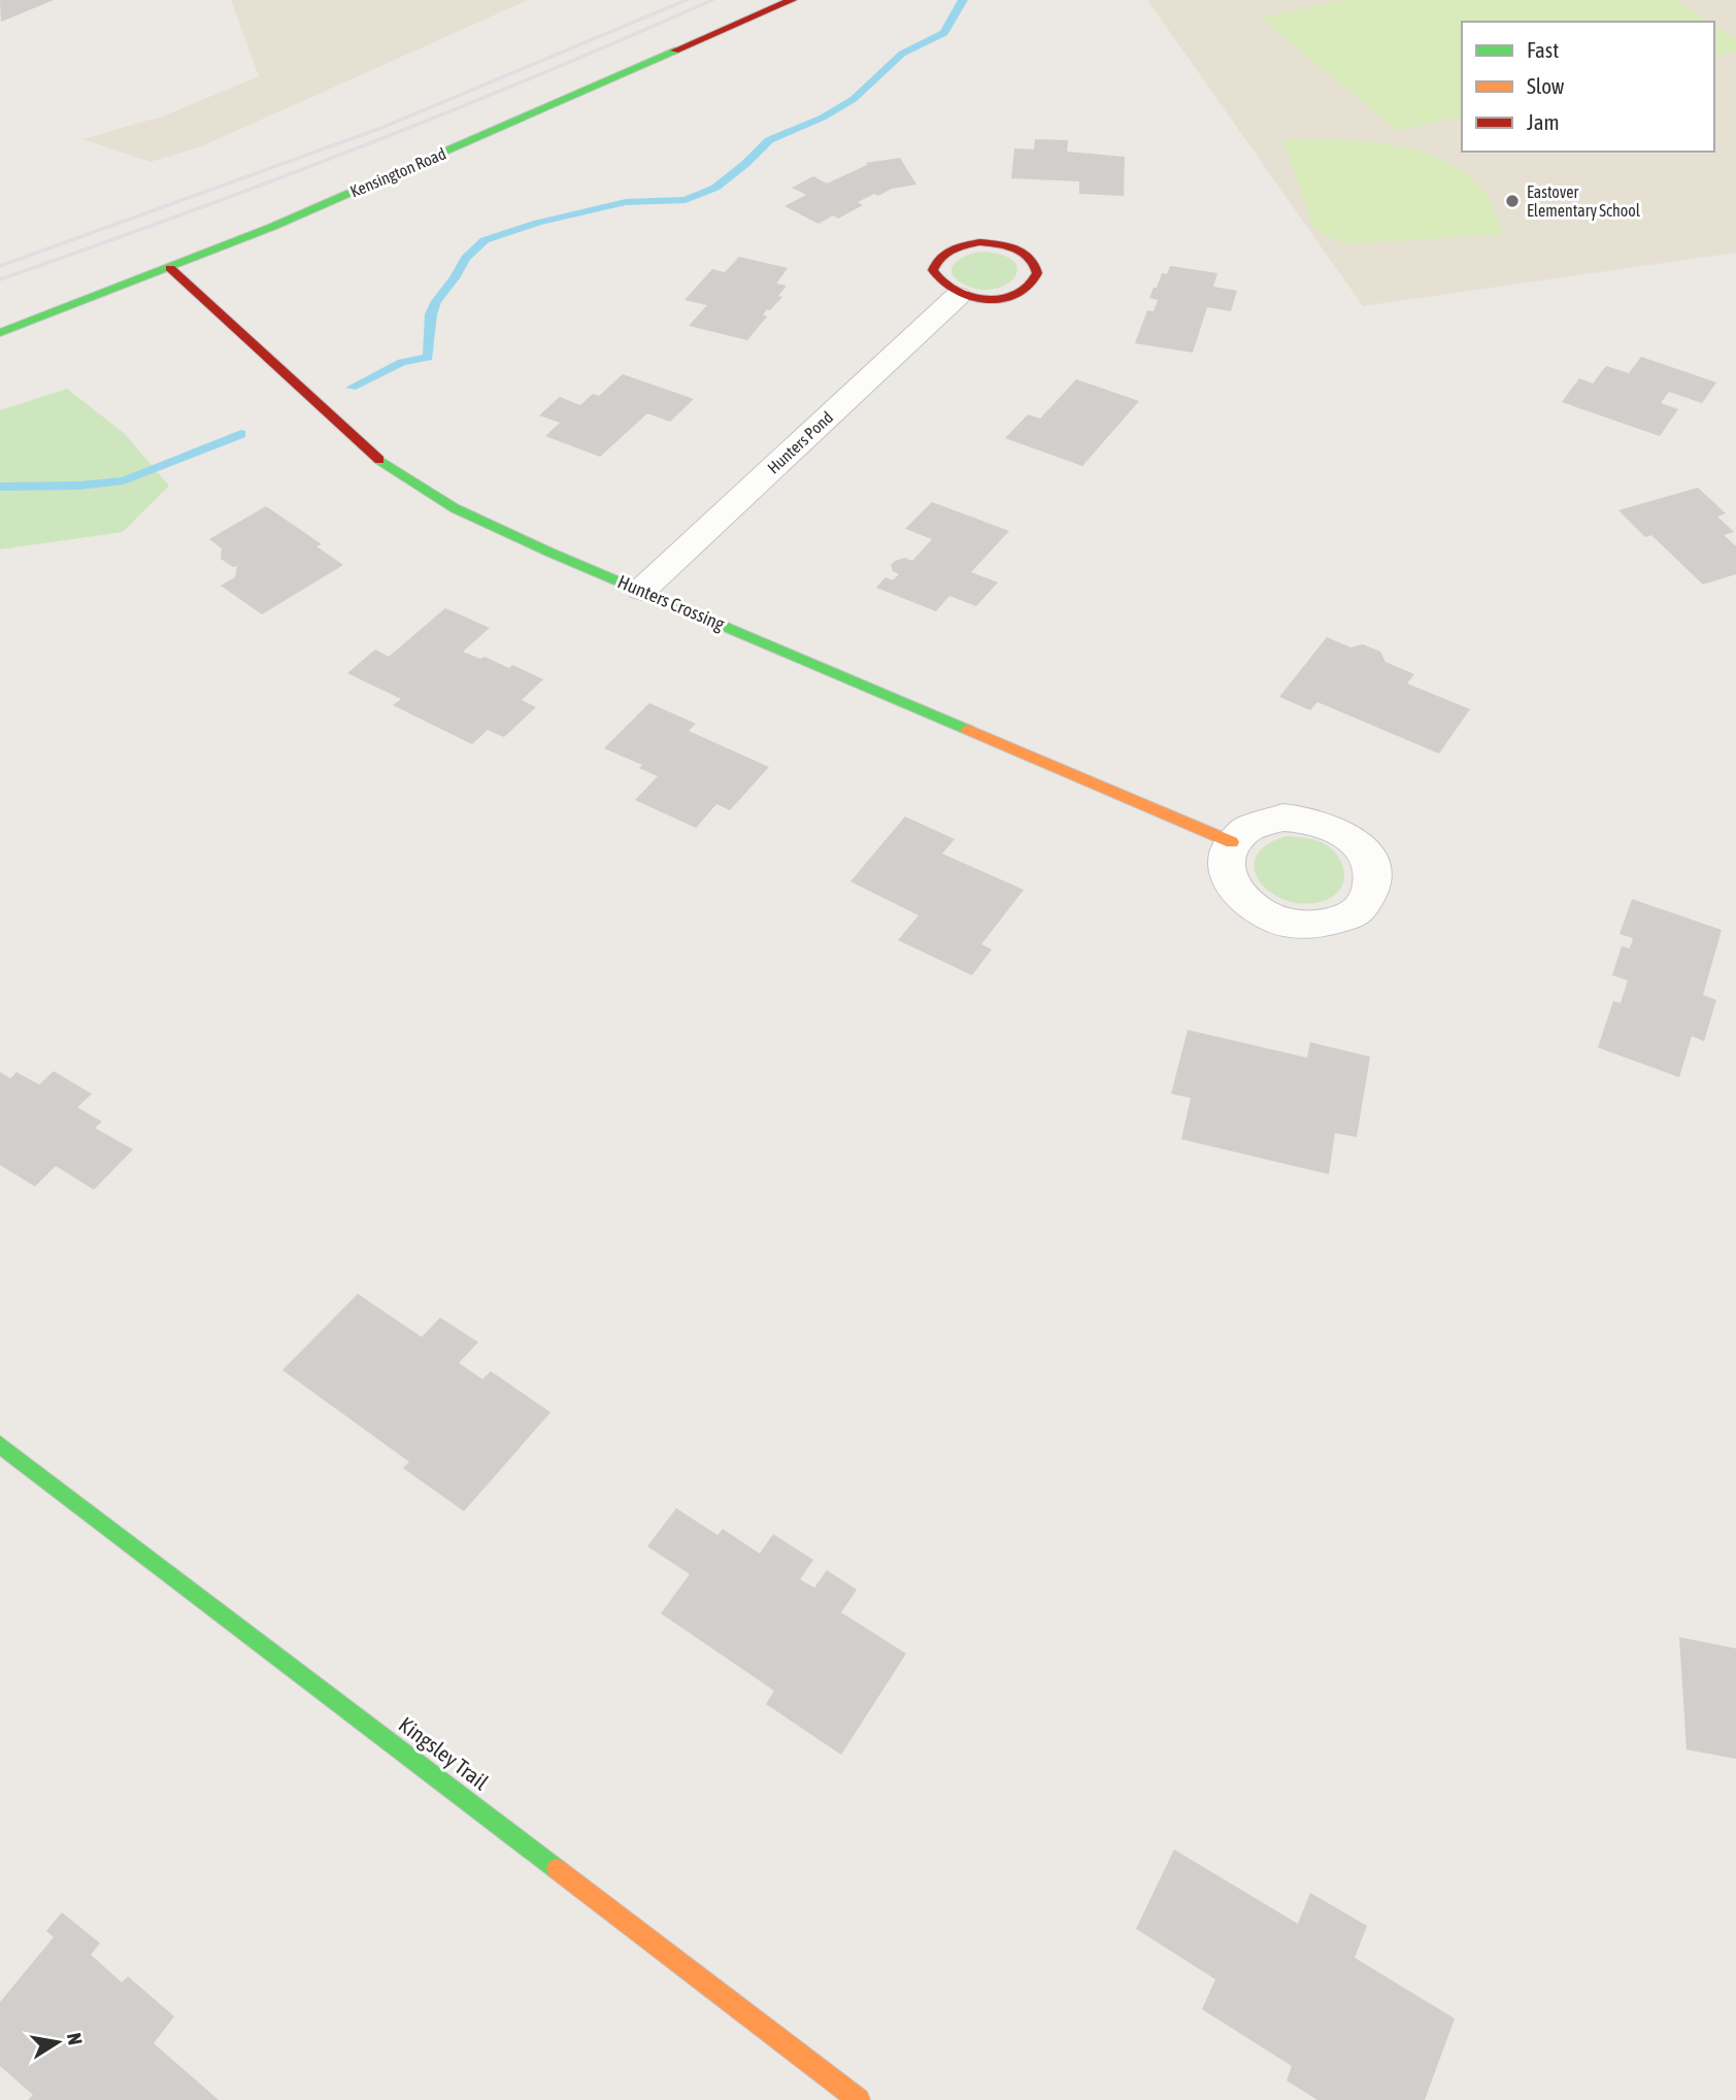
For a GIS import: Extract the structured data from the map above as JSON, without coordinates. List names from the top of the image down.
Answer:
{
  "streets": {
    "street": [
      "Kensington Road",
      "Hunters Pond",
      "Hunters Crossing",
      "Kingsley Trail"
    ]
  },
  "crossings": [
    ["Kensington Road", "Hunters Crossing"],
    ["Hunters Pond", "Hunters Crossing"]
  ],
  "places": ["Eastover Elementary School"],
  "legend": ["Fast", "Slow", "Jam"],
  "north": "right"
}
